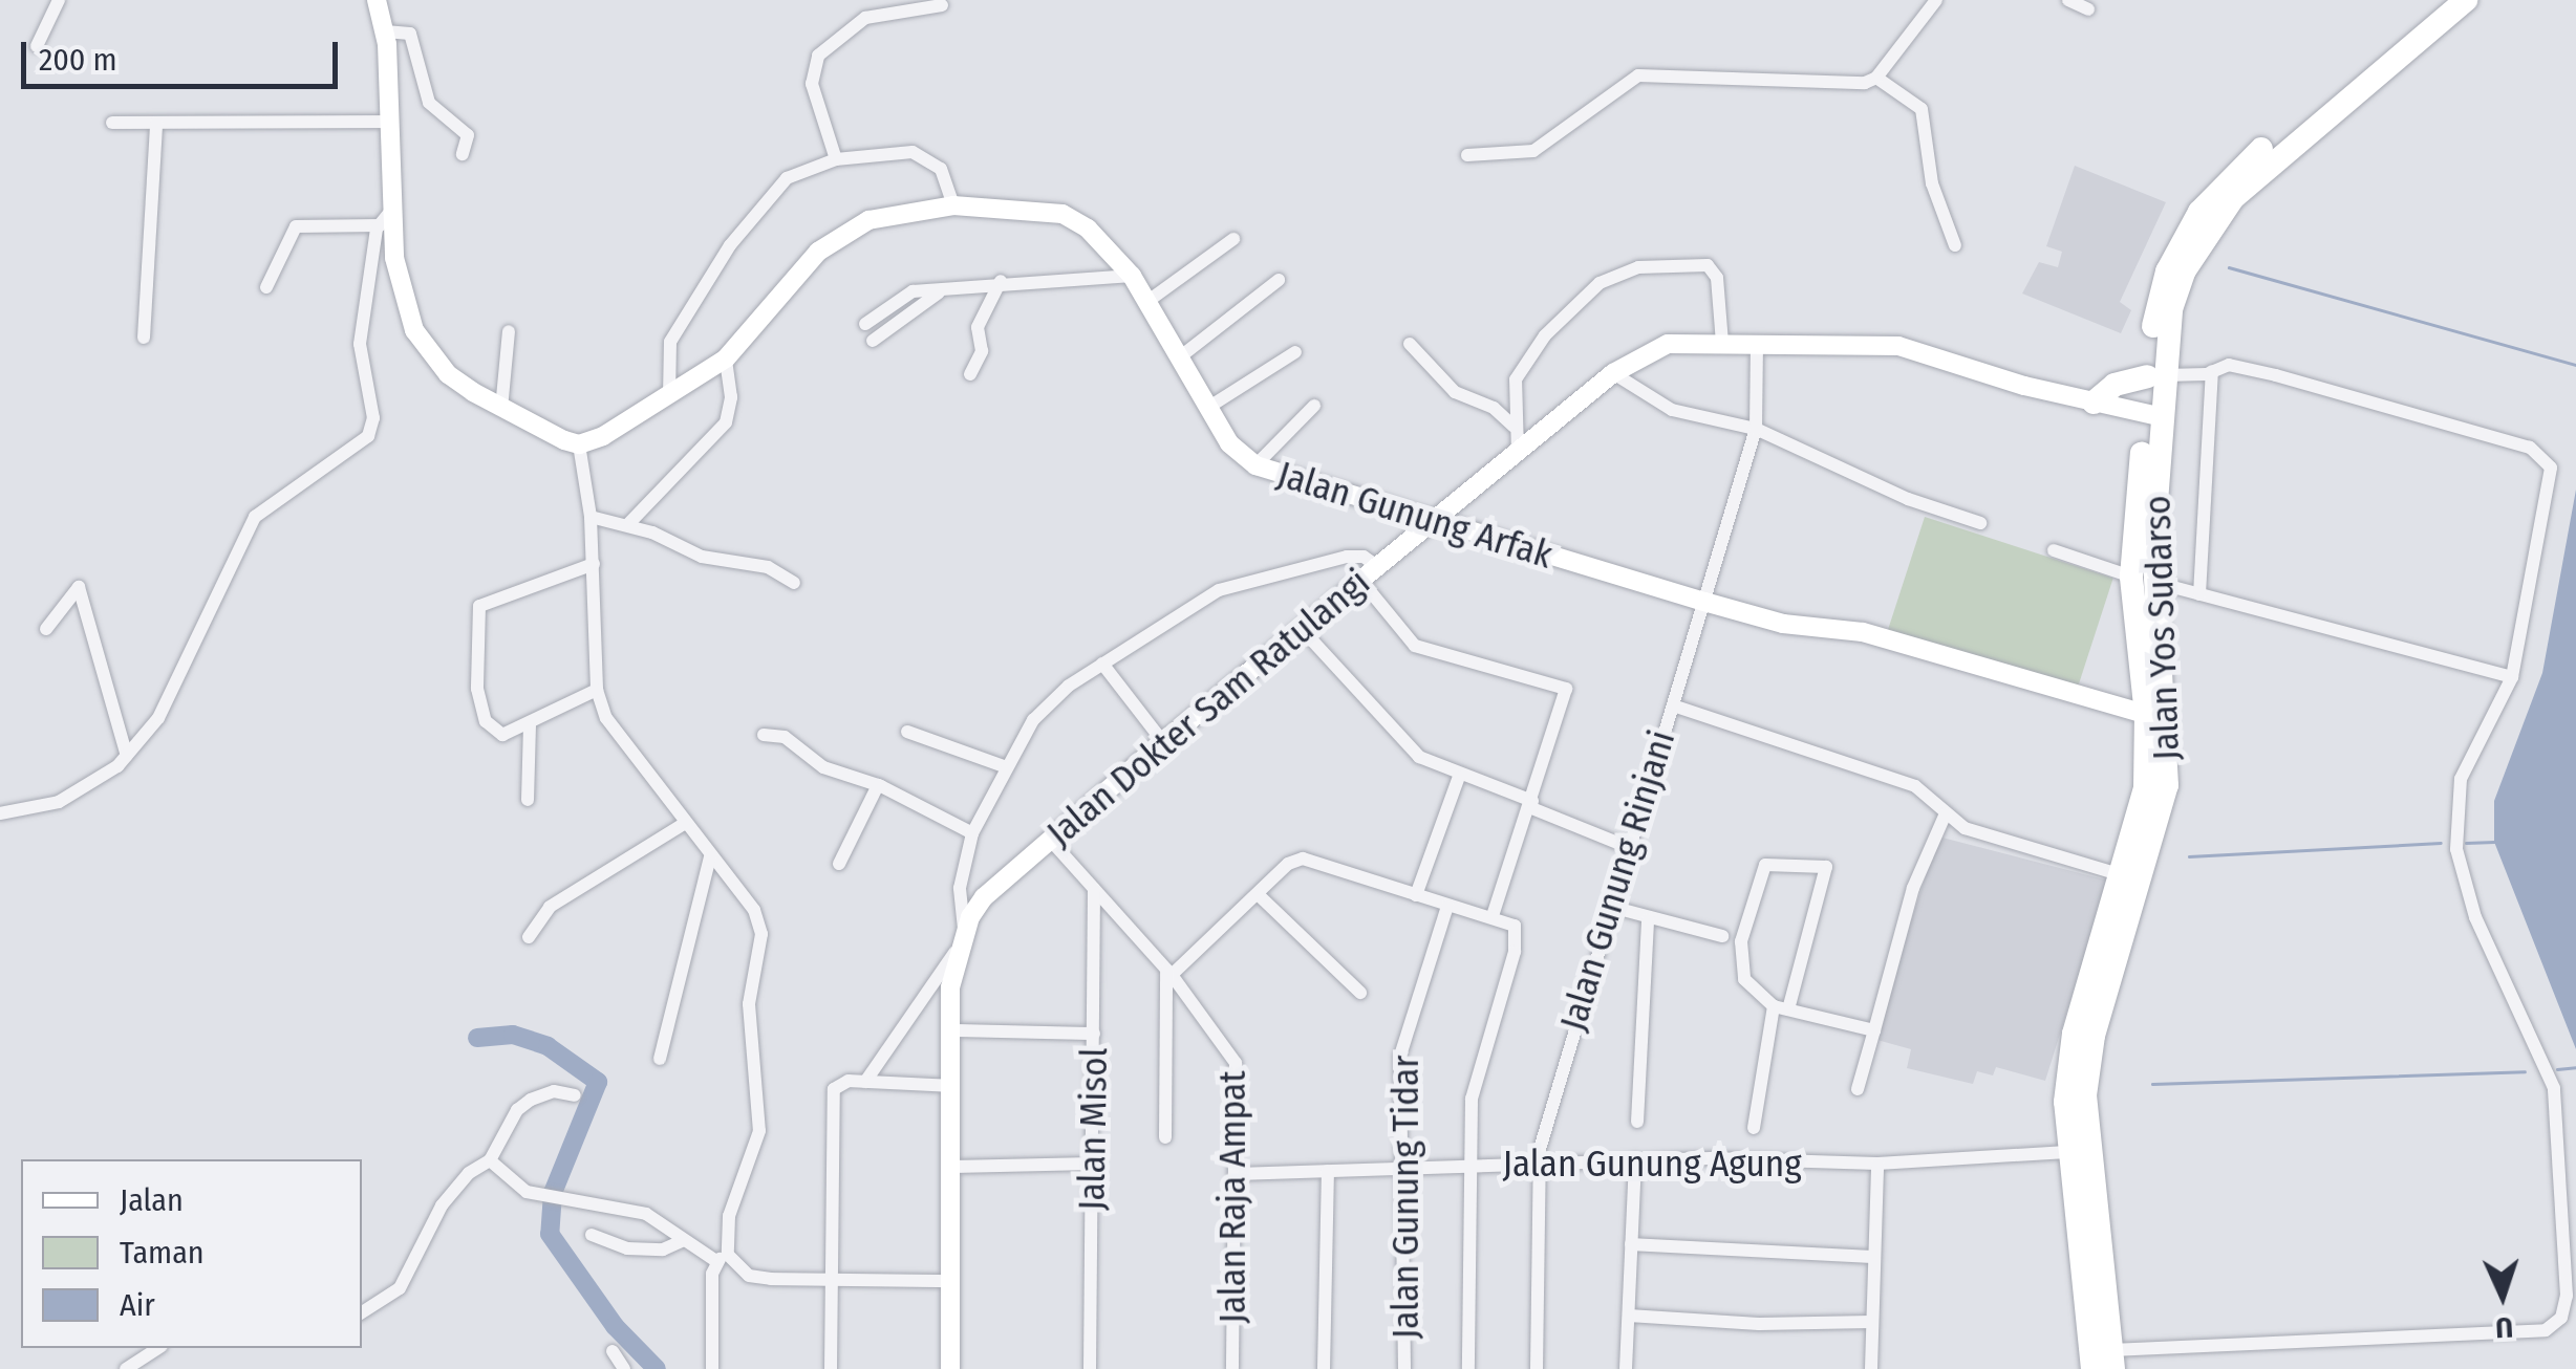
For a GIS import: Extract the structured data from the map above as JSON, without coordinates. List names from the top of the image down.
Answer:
{
  "streets": {
    "highway": ["Jalan Yos Sudarso"],
    "street": [
      "Jalan Gunung Arfak",
      "Jalan Dokter Sam Ratulangi",
      "Jalan Gunung Rinjani",
      "Jalan Misol",
      "Jalan Gunung Agung",
      "Jalan Raja Ampat",
      "Jalan Gunung Tidar"
    ]
  },
  "crossings": [
    ["Jalan Gunung Arfak", "Jalan Yos Sudarso"],
    ["Jalan Gunung Arfak", "Jalan Dokter Sam Ratulangi"],
    ["Jalan Gunung Arfak", "Jalan Gunung Rinjani"],
    ["Jalan Yos Sudarso", "Jalan Dokter Sam Ratulangi"],
    ["Jalan Yos Sudarso", "Jalan Gunung Agung"],
    ["Jalan Dokter Sam Ratulangi", "Jalan Gunung Rinjani"],
    ["Jalan Dokter Sam Ratulangi", "Jalan Raja Ampat"],
    ["Jalan Gunung Rinjani", "Jalan Gunung Agung"],
    ["Jalan Misol", "Jalan Raja Ampat"],
    ["Jalan Gunung Agung", "Jalan Raja Ampat"],
    ["Jalan Gunung Agung", "Jalan Gunung Tidar"]
  ],
  "legend": ["Jalan", "Taman", "Air"],
  "scale_bar": "200 m",
  "north": "bottom"
}
